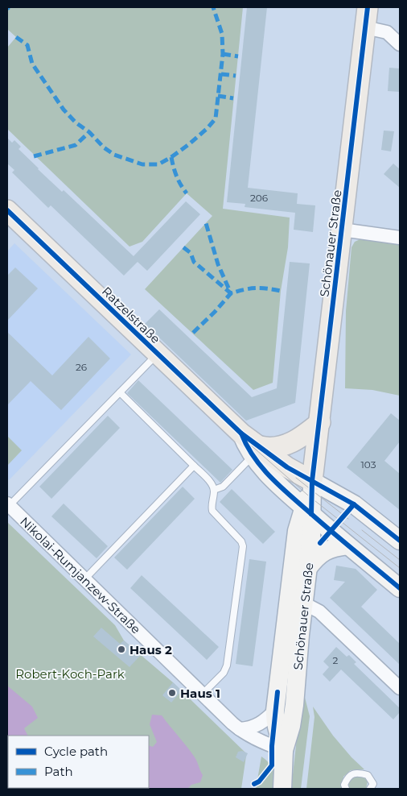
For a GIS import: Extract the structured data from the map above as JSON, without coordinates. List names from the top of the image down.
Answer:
{
  "streets": {
    "main road": ["Schönauer Straße", "Ratzelstraße"],
    "street": ["Nikolai-Rumjanzew-Straße"]
  },
  "crossings": [
    ["Schönauer Straße", "Ratzelstraße"],
    ["Schönauer Straße", "Nikolai-Rumjanzew-Straße"]
  ],
  "parks": ["Robert-Koch-Park"],
  "places": ["Haus 2", "Haus 1"],
  "house_numbers": [
    "206",
    "26",
    "103",
    "2"
  ],
  "legend": ["Cycle path", "Path"]
}
